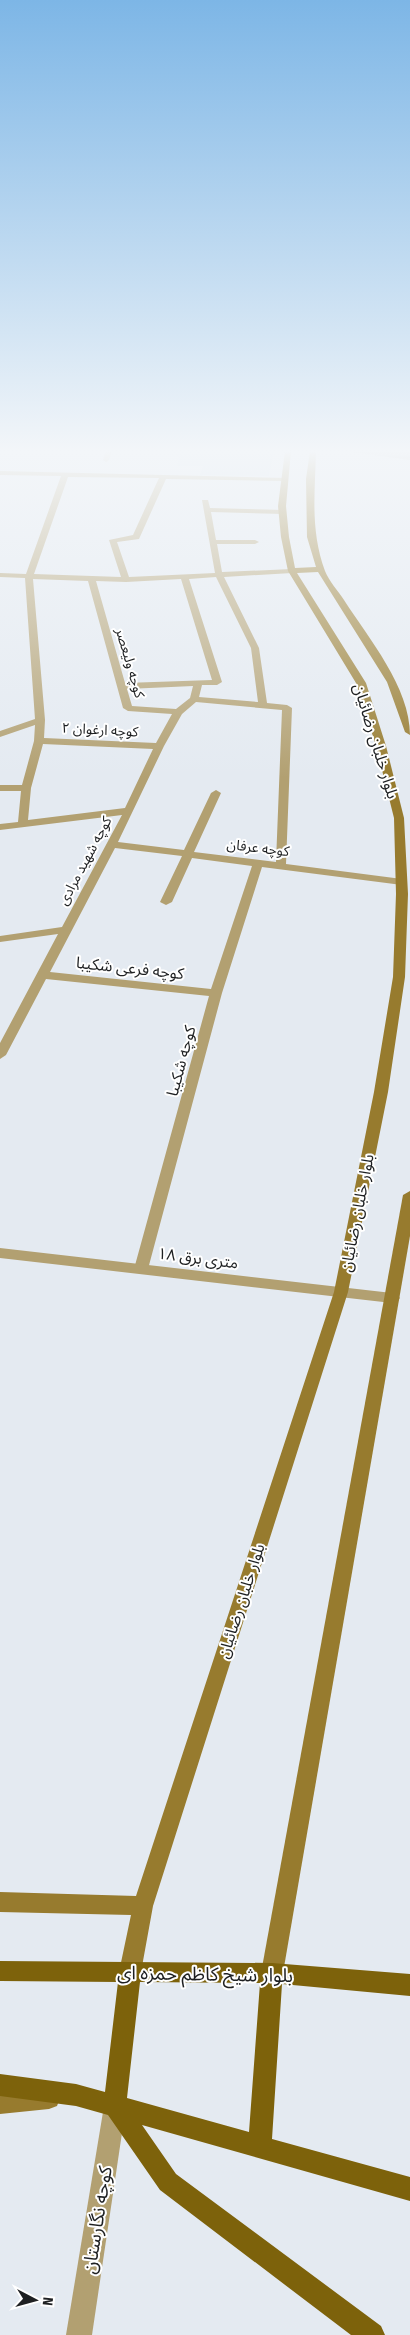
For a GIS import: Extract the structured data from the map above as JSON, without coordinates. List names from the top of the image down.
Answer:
{
  "streets": {
    "main road": ["بلوار خلبان رضائیان", "بلوار شیخ کاظم حمزه ای"],
    "street": [
      "کوچه ولیعصر",
      "کوچه ارغوان ۲",
      "کوچه عرفان",
      "کوچه شهید مرادی",
      "کوچه فرعی شکیبا",
      "کوچه شکیبا",
      "۱۸ متری برق",
      "کوچه نگارستان"
    ]
  },
  "crossings": [
    ["کوچه ولیعصر", "کوچه شهید مرادی"],
    ["کوچه ارغوان ۲", "کوچه شهید مرادی"],
    ["بلوار خلبان رضائیان", "کوچه عرفان"],
    ["بلوار خلبان رضائیان", "۱۸ متری برق"],
    ["بلوار خلبان رضائیان", "بلوار شیخ کاظم حمزه ای"],
    ["کوچه عرفان", "کوچه شهید مرادی"],
    ["کوچه عرفان", "کوچه شکیبا"],
    ["کوچه شهید مرادی", "کوچه فرعی شکیبا"],
    ["کوچه فرعی شکیبا", "کوچه شکیبا"],
    ["کوچه شکیبا", "۱۸ متری برق"]
  ],
  "north": "right"
}
